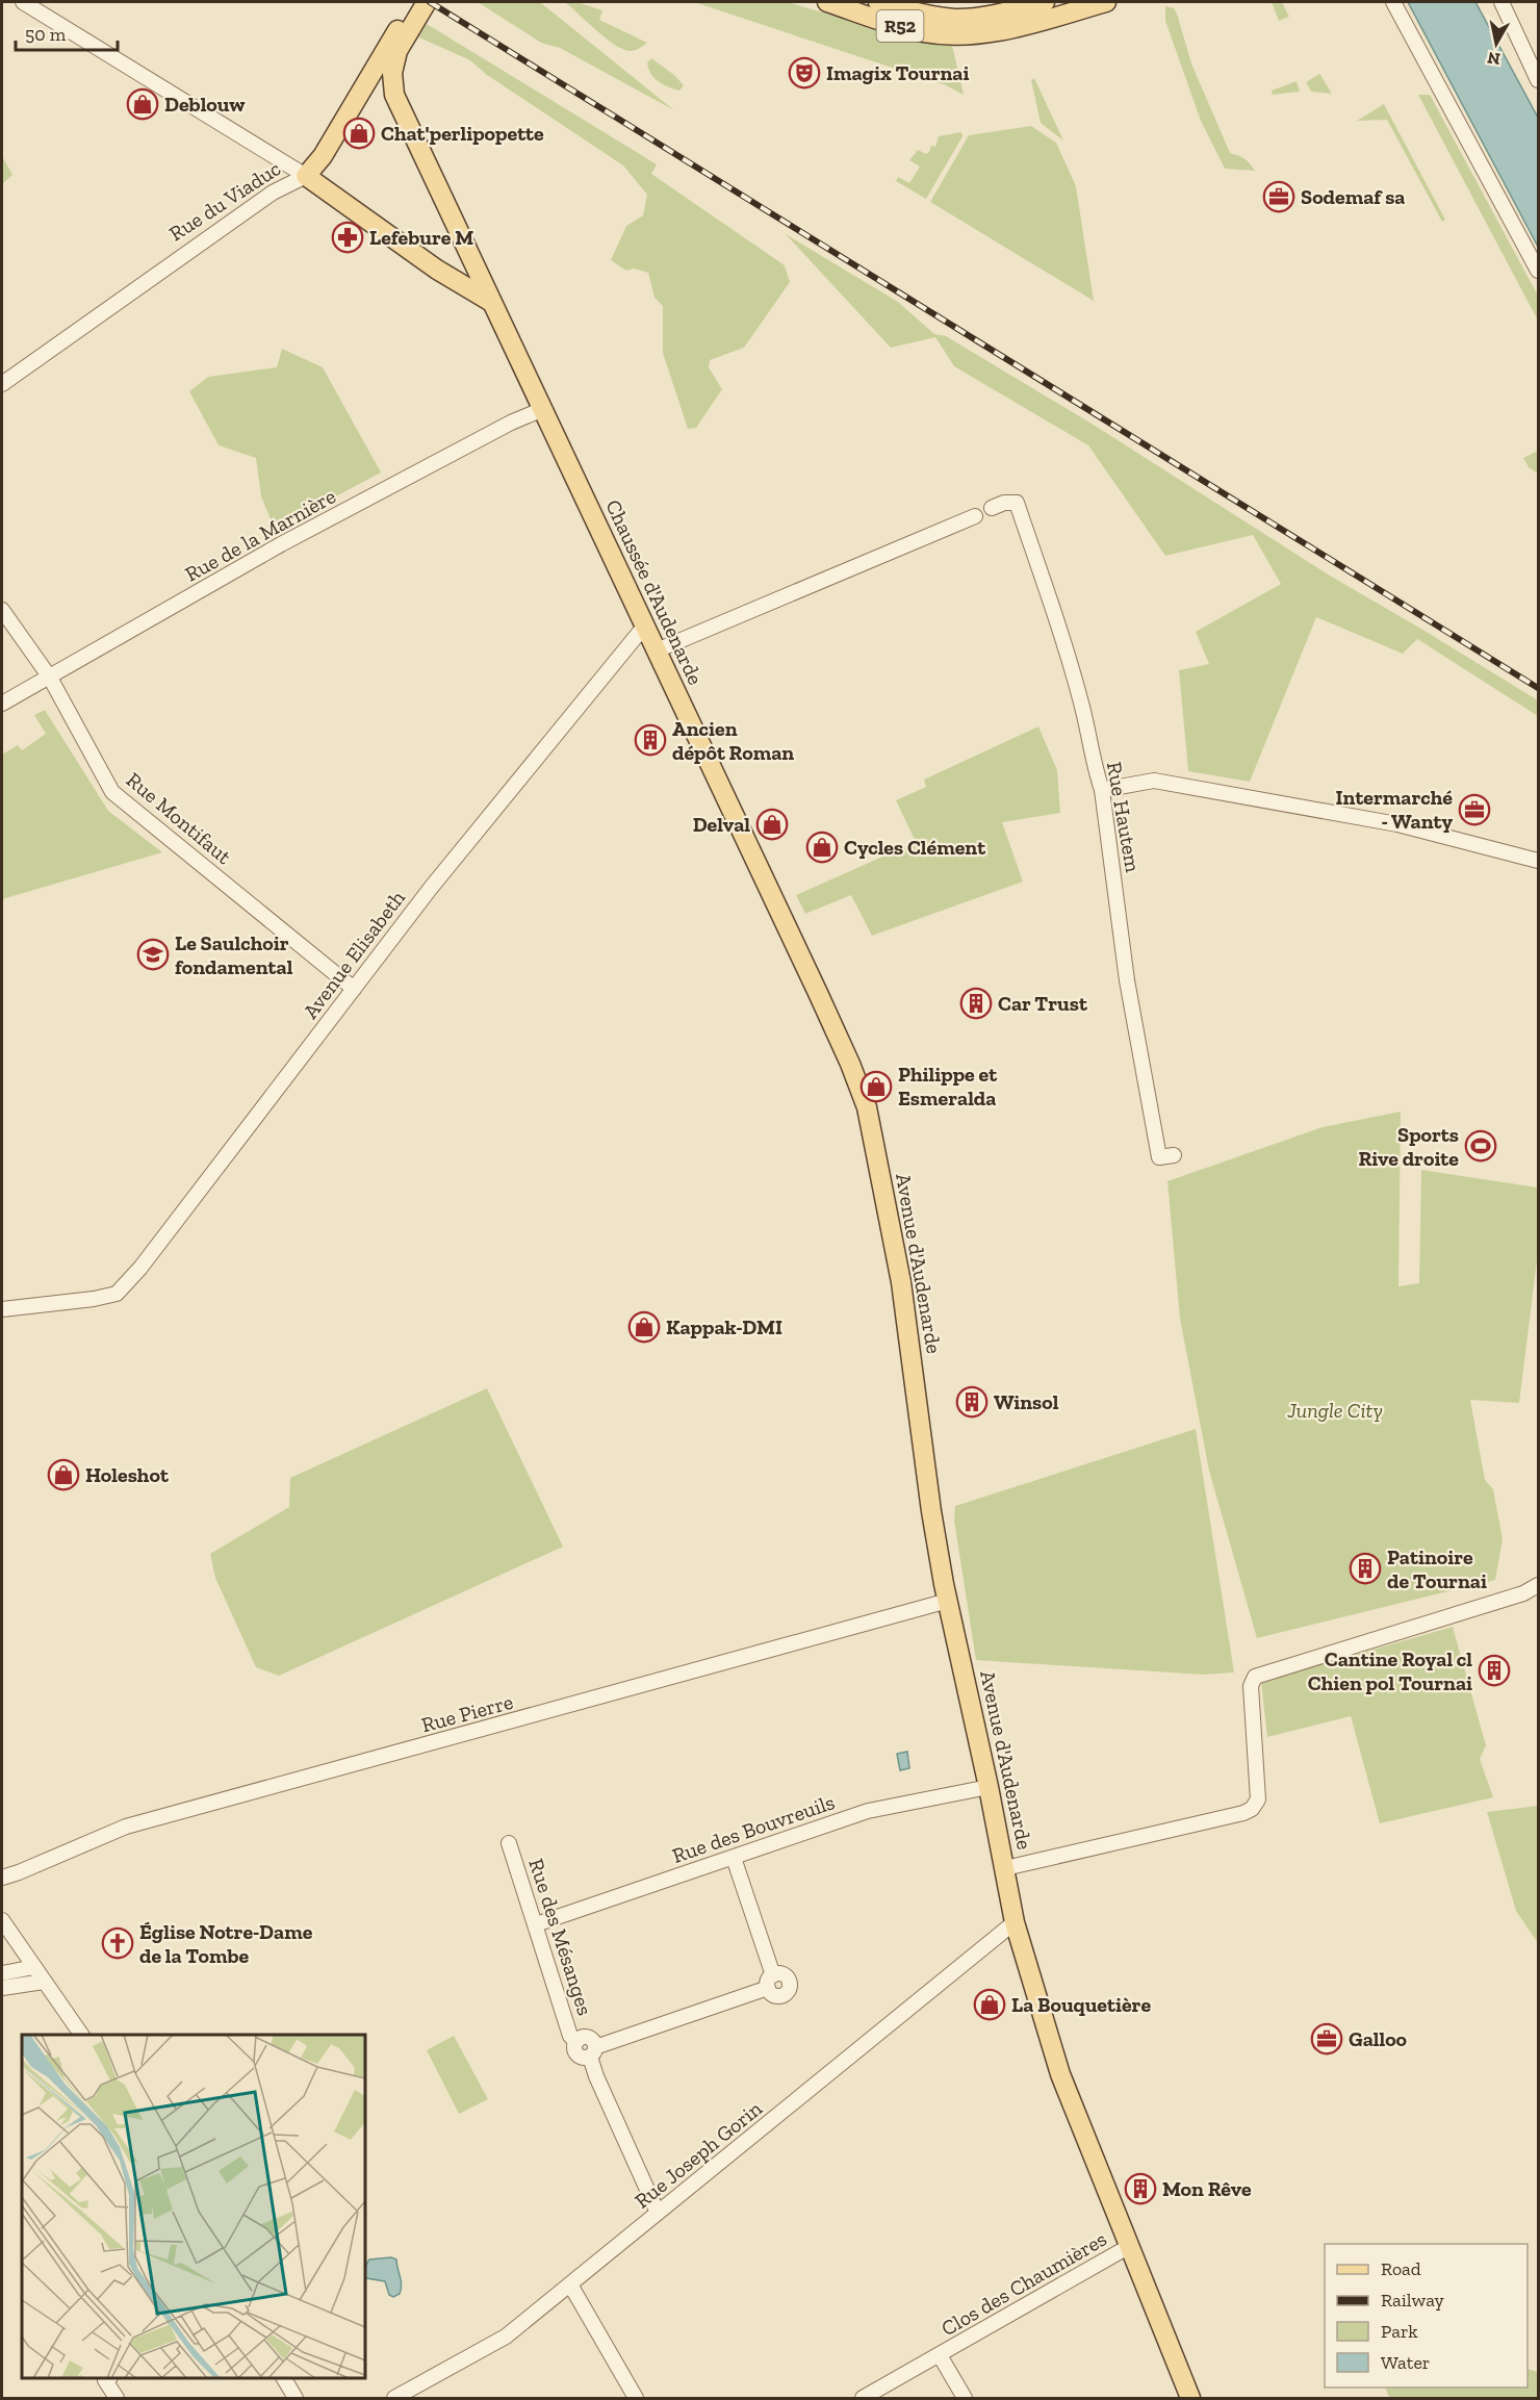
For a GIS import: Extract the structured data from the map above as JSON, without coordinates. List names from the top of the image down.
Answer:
{
  "streets": {
    "main road": [
      "R52",
      "Rue du Viaduc",
      "Chaussée d'Audenarde",
      "Avenue d'Audenarde"
    ],
    "street": [
      "Rue de la Marnière",
      "Rue Hautem",
      "Rue Montifaut",
      "Avenue Elisabeth",
      "Rue Pierre",
      "Rue des Bouvreuils",
      "Rue des Mésanges",
      "Rue Joseph Gorin",
      "Clos des Chaumières"
    ]
  },
  "crossings": [
    ["Rue de la Marnière", "Chaussée d'Audenarde"],
    ["Rue de la Marnière", "Rue Montifaut"],
    ["Chaussée d'Audenarde", "Avenue Elisabeth"],
    ["Chaussée d'Audenarde", "Avenue d'Audenarde"],
    ["Rue Montifaut", "Avenue Elisabeth"],
    ["Avenue d'Audenarde", "Rue Pierre"],
    ["Avenue d'Audenarde", "Rue des Bouvreuils"],
    ["Avenue d'Audenarde", "Rue Joseph Gorin"],
    ["Avenue d'Audenarde", "Clos des Chaumières"],
    ["Rue des Bouvreuils", "Rue des Mésanges"]
  ],
  "parks": ["Jungle City"],
  "places": {
    "theatre": ["Imagix Tournai"],
    "shop": [
      "Deblouw",
      "Chat'perlipopette",
      "Delval",
      "Cycles Clément",
      "Philippe et Esmeralda",
      "Kappak-DMI",
      "Holeshot",
      "La Bouquetière"
    ],
    "office": ["Sodemaf sa", "Intermarché - Wanty", "Galloo"],
    "pharmacy": ["Lefebure M"],
    "building": [
      "Ancien dépôt Roman",
      "Car Trust",
      "Winsol",
      "Patinoire de Tournai",
      "Cantine Royal cl Chien pol Tournai",
      "Mon Rêve"
    ],
    "school or university": ["Le Saulchoir fondamental"],
    "sports": ["Sports Rive droite"],
    "church": ["Église Notre-Dame de la Tombe"]
  },
  "legend": [
    "Road",
    "Railway",
    "Park",
    "Water"
  ],
  "scale_bar": "50 m",
  "north": "bottom"
}
